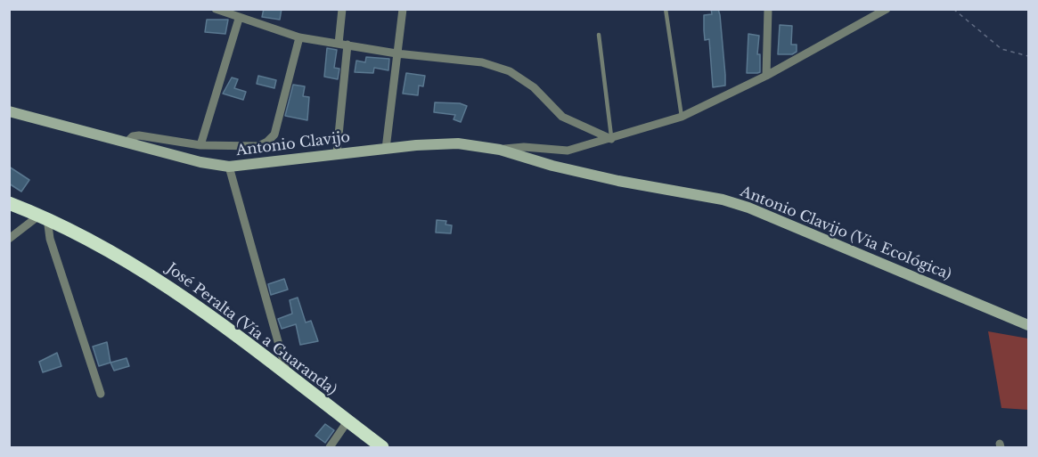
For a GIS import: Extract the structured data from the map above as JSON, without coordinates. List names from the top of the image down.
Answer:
{
  "streets": {
    "highway": ["José Peralta (Vía a Guaranda)"],
    "main road": ["Antonio Clavijo", "Antonio Clavijo (Via Ecológica)"]
  },
  "crossings": [
    ["Antonio Clavijo", "Antonio Clavijo (Via Ecológica)"]
  ]
}
